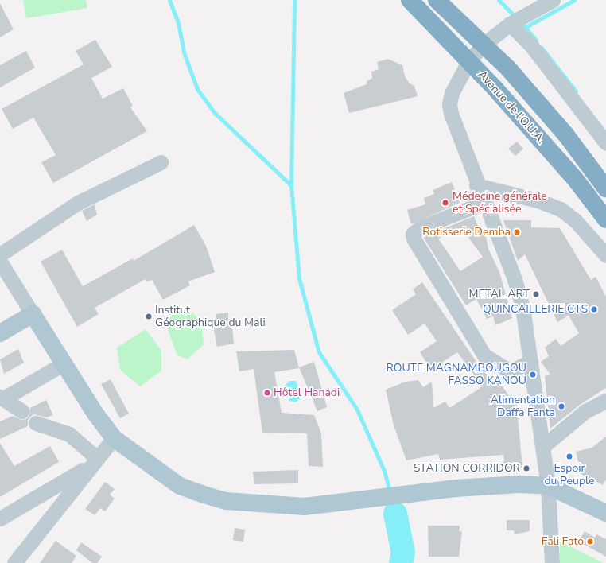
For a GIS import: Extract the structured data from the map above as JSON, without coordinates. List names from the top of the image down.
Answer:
{
  "streets": {
    "highway": ["Avenue de l'O.U.A."]
  },
  "places": [
    "Médecine générale et Spécialisée",
    "Rotisserie Demba",
    "METAL ART",
    "QUINCAILLERIE CTS",
    "Institut Géographique du Mali",
    "ROUTE MAGNAMBOUGOU FASSO KANOU",
    "Hôtel Hanadi",
    "Alimentation Daffa Fanta",
    "Espoir du Peuple",
    "STATION CORRIDOR",
    "Fali Fato"
  ]
}
